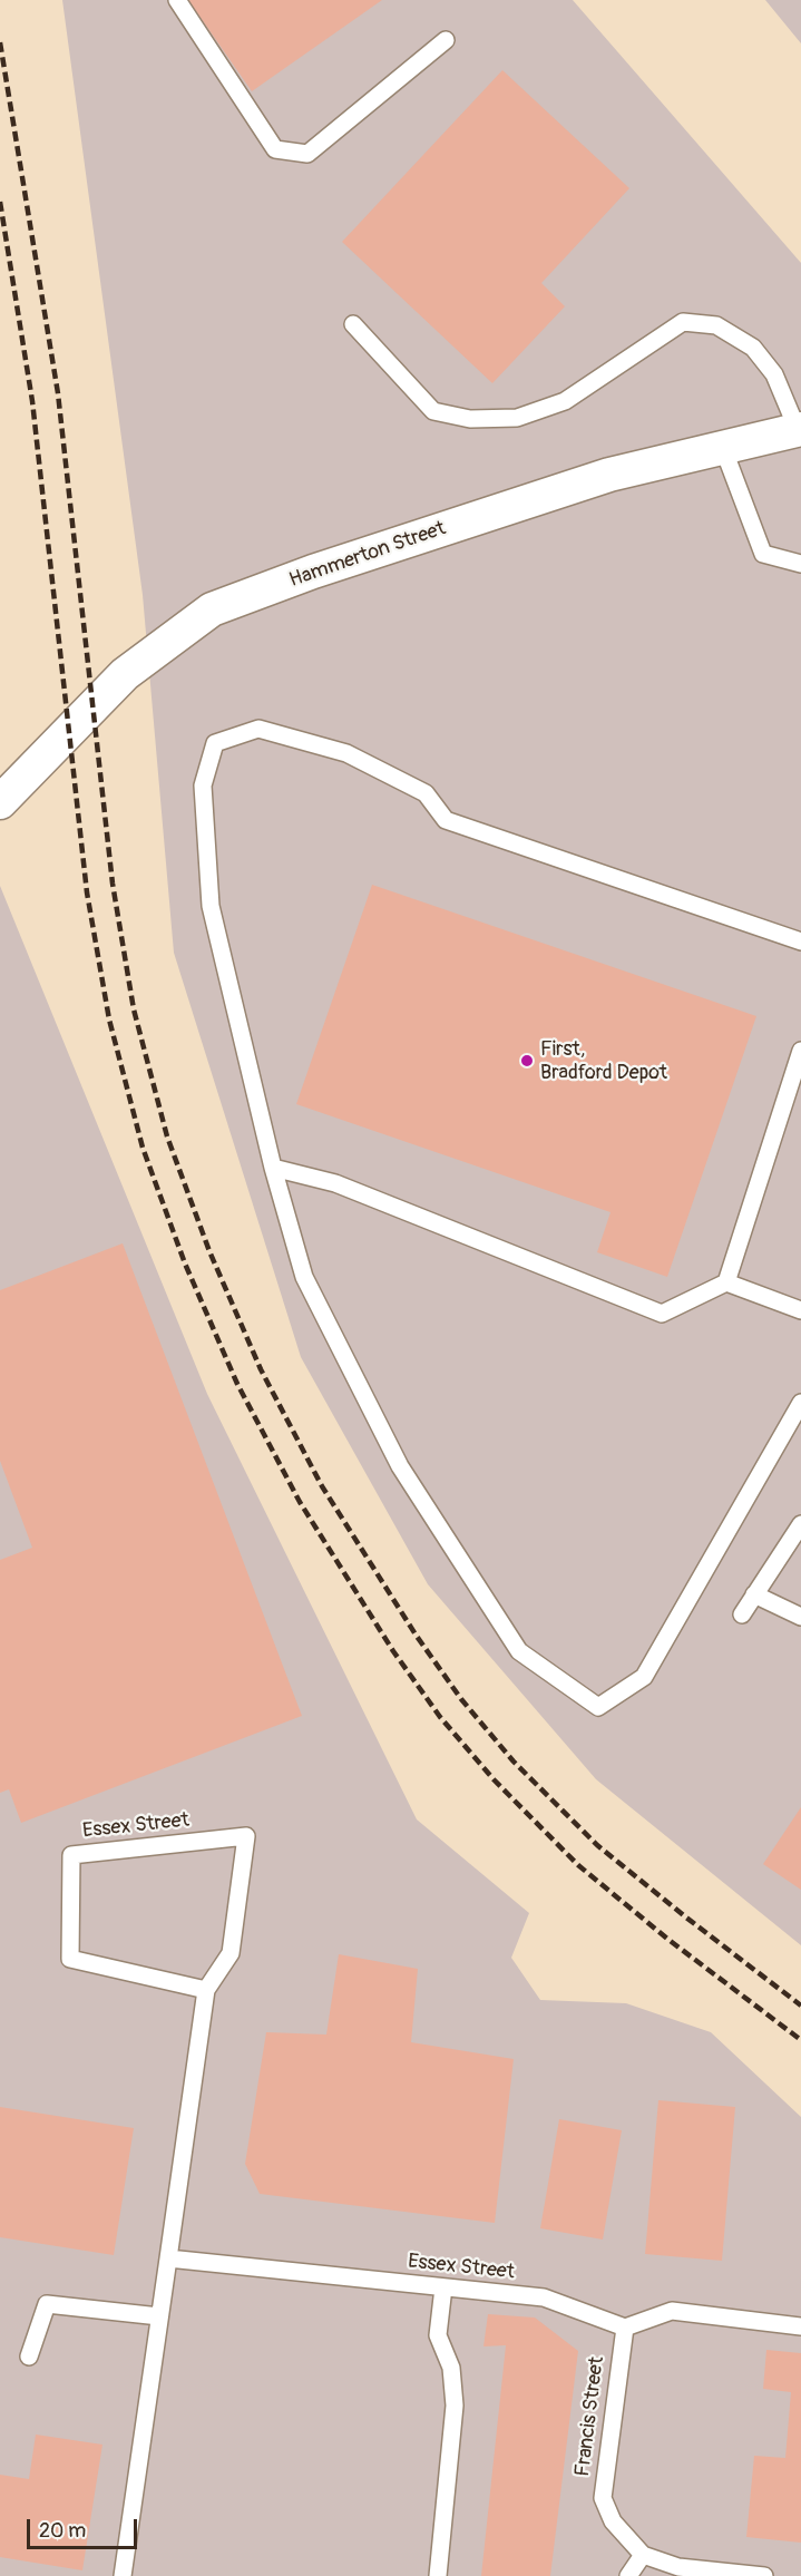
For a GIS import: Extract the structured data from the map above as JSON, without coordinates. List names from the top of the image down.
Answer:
{
  "streets": {
    "street": ["Hammerton Street"],
    "lane": ["Essex Street", "Francis Street"]
  },
  "crossings": [
    ["Essex Street", "Francis Street"]
  ],
  "places": ["First, Bradford Depot"],
  "scale_bar": "20 m"
}
